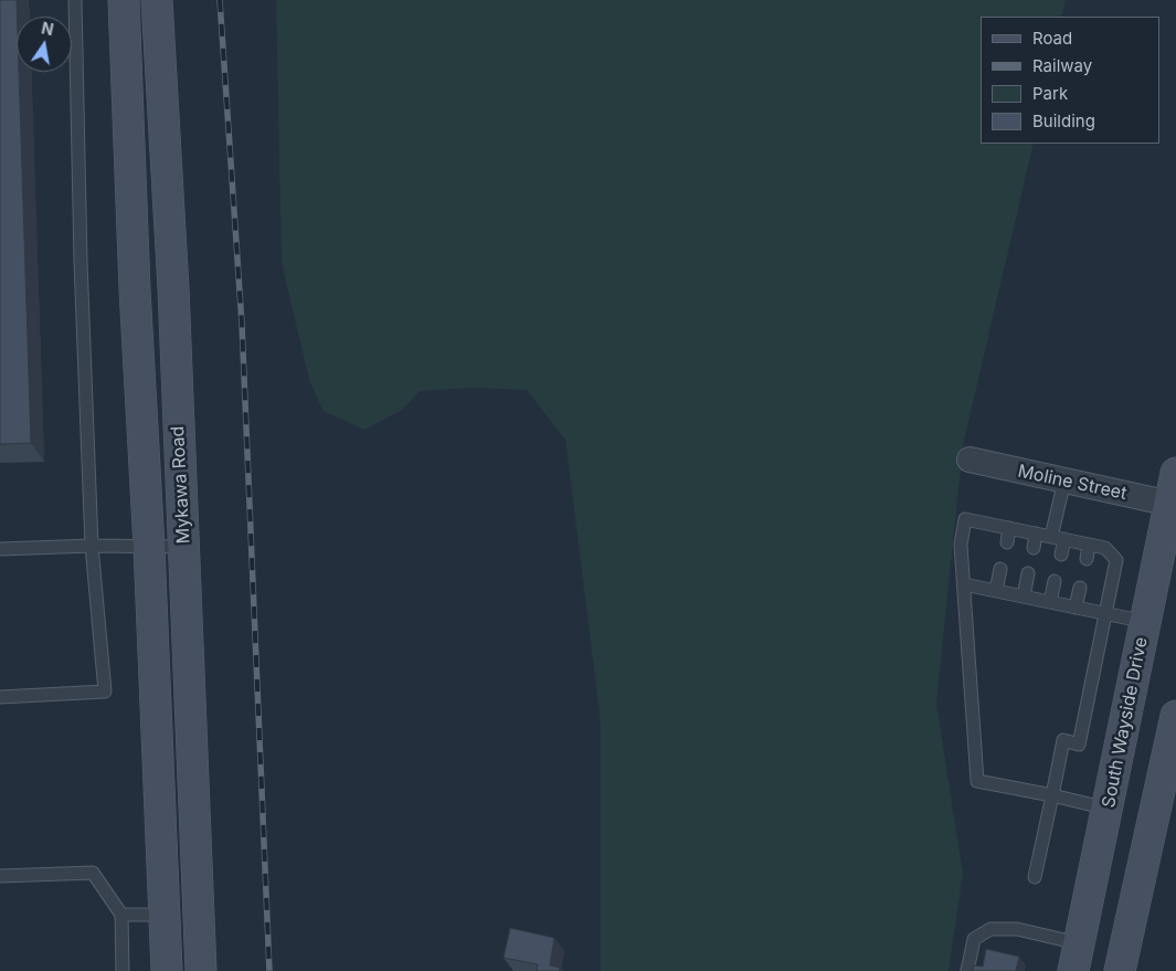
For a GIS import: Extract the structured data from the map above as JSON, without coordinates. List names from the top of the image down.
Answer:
{
  "streets": {
    "main road": ["Mykawa Road", "South Wayside Drive"],
    "street": ["Moline Street"]
  },
  "crossings": [
    ["Moline Street", "South Wayside Drive"]
  ],
  "legend": [
    "Road",
    "Railway",
    "Park",
    "Building"
  ],
  "north": "top"
}
